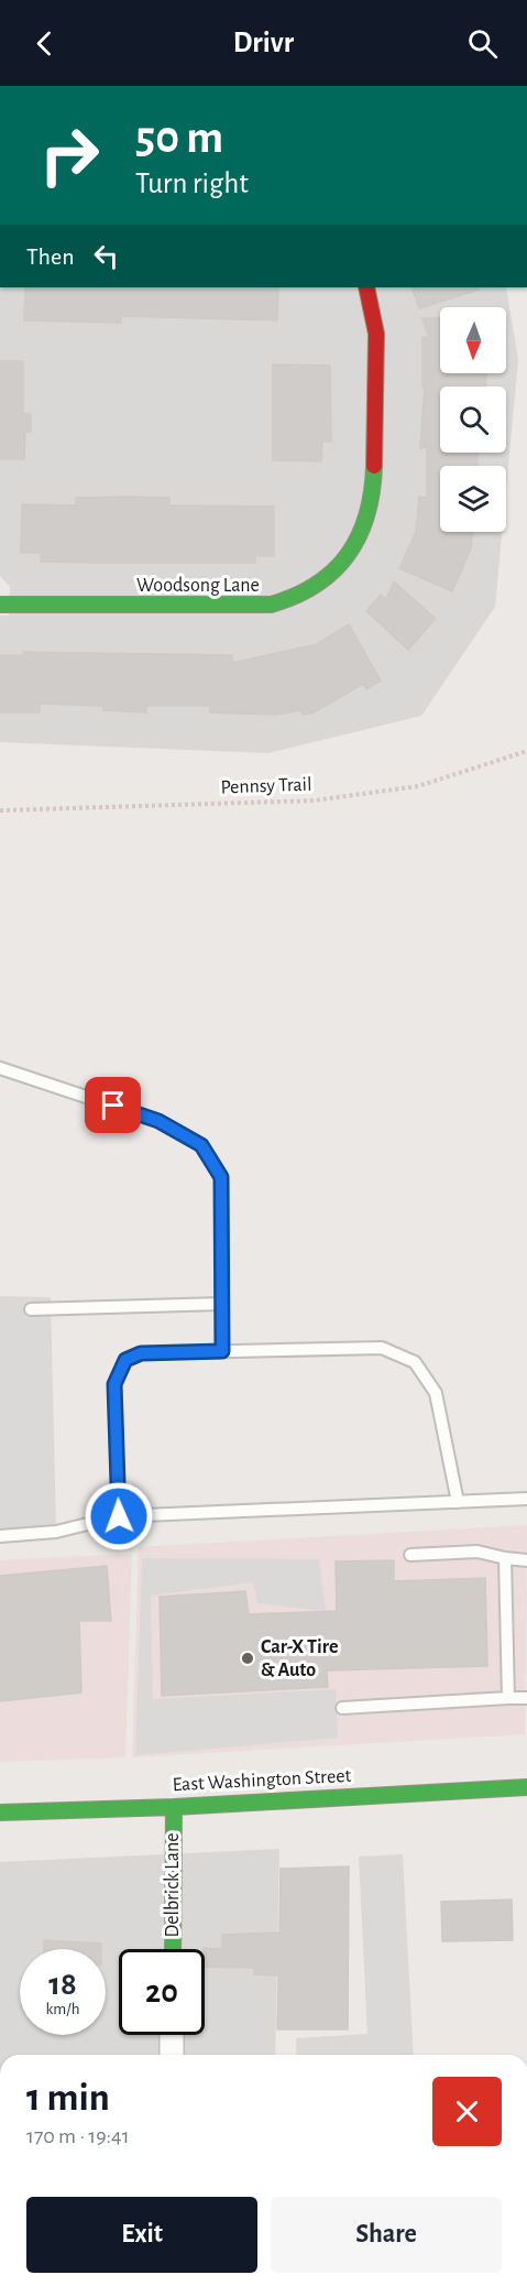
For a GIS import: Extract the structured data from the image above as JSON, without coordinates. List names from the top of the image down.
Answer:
{
  "streets": {
    "street": ["Woodsong Lane", "East Washington Street", "Delbrick Lane"],
    "path": ["Pennsy Trail"]
  },
  "crossings": [
    ["East Washington Street", "Delbrick Lane"]
  ],
  "places": ["Car-X Tire & Auto"],
  "north": "bottom",
  "page": {
    "header": "Drivr",
    "turn": ["50 m", "Turn right"],
    "then": "Then",
    "speed": "18 km/h",
    "limit": "20",
    "heading": ["1 min", "170 m · 19:41"],
    "buttons": ["Exit", "Share"]
  }
}
